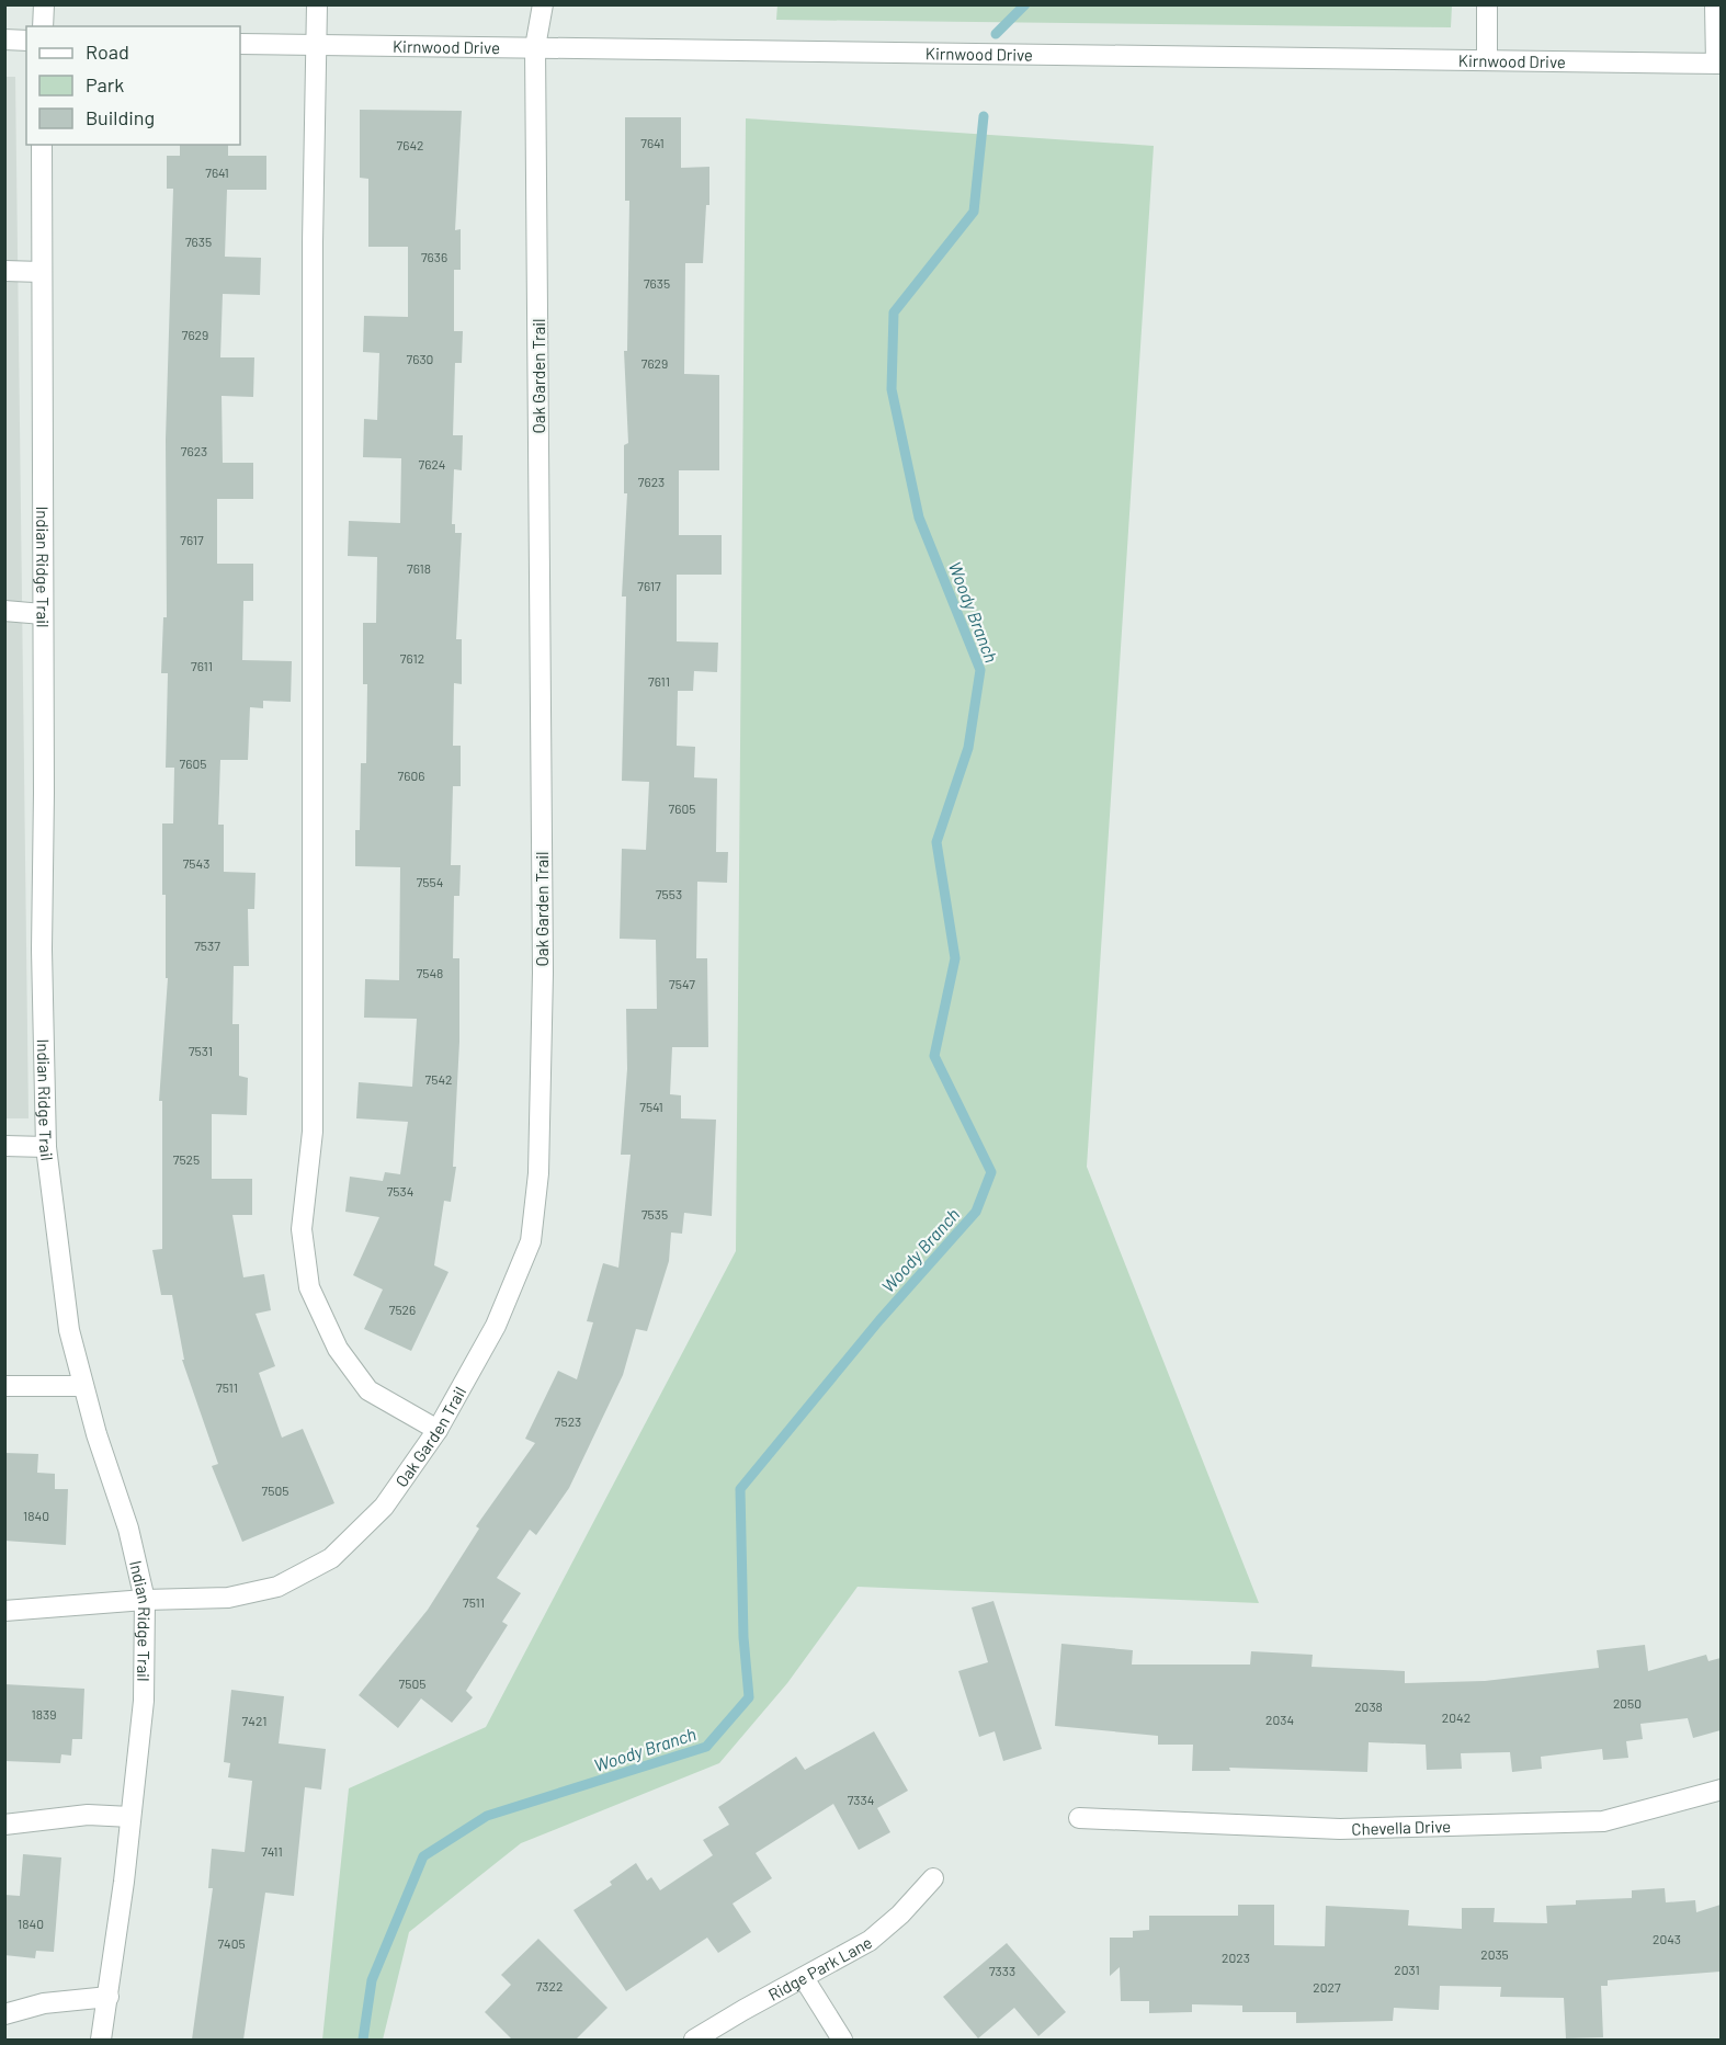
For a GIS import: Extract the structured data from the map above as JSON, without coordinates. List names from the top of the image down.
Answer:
{
  "streets": {
    "street": [
      "Kirnwood Drive",
      "Oak Garden Trail",
      "Indian Ridge Trail",
      "Chevella Drive",
      "Ridge Park Lane"
    ]
  },
  "crossings": [
    ["Kirnwood Drive", "Oak Garden Trail"],
    ["Oak Garden Trail", "Indian Ridge Trail"]
  ],
  "water": ["Woody Branch"],
  "house_numbers": [
    "7641",
    "7642",
    "7641",
    "7635",
    "7636",
    "7635",
    "7629",
    "7630",
    "7629",
    "7623",
    "7624",
    "7623",
    "7617",
    "7618",
    "7617",
    "7612",
    "7611",
    "7611",
    "7605",
    "7606",
    "7605",
    "7543",
    "7554",
    "7553",
    "7537",
    "7548",
    "7547",
    "7531",
    "7542",
    "7541",
    "7525",
    "7534",
    "7535",
    "7526",
    "7511",
    "7523",
    "7505",
    "1840",
    "7511",
    "7505",
    "2050",
    "2038",
    "1839",
    "2042",
    "2034",
    "7421",
    "7334",
    "7411",
    "1840",
    "2043",
    "7405",
    "2035",
    "2023",
    "2031",
    "7333",
    "7322",
    "2027"
  ],
  "legend": ["Road", "Park", "Building"]
}
